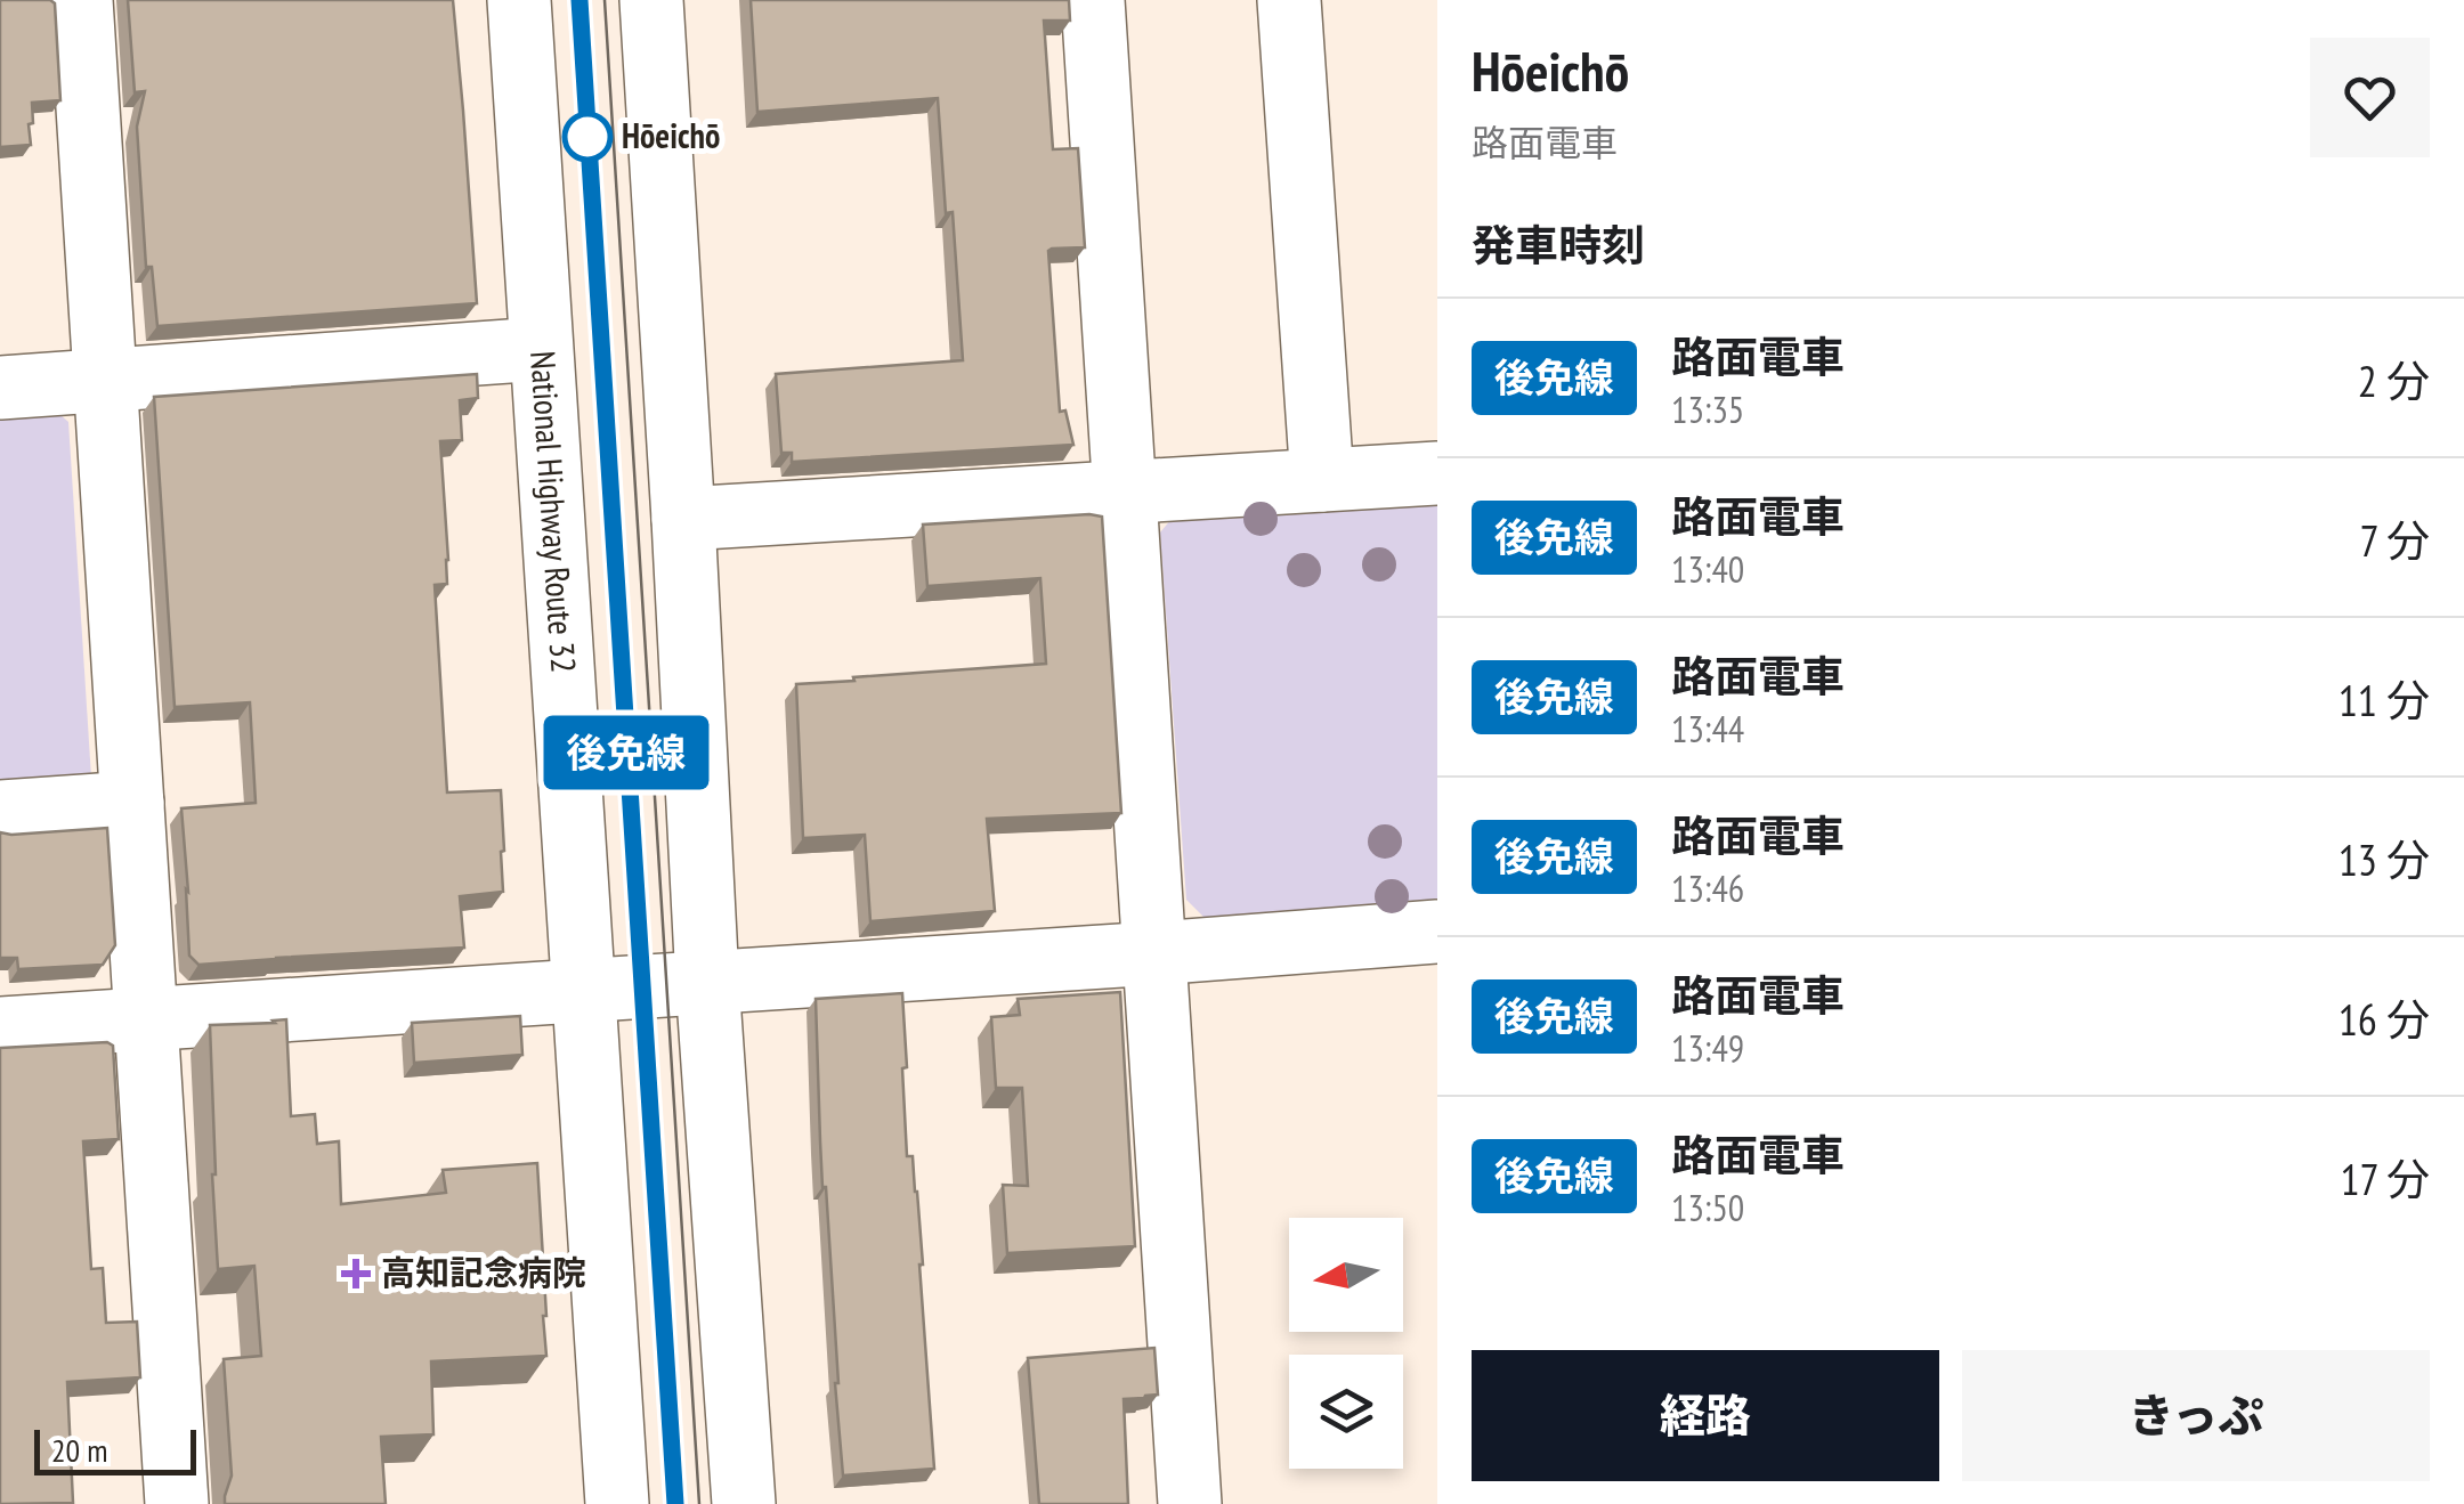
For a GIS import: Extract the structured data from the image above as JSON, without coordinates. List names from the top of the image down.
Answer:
{
  "streets": {
    "main road": ["National Highway Route 32"]
  },
  "places": {
    "other": ["Hōeichō"],
    "health": ["高知記念病院"]
  },
  "lines": ["tram line 後免線"],
  "scale_bar": "20 m",
  "north": "left",
  "page": {
    "on_map": "後免線",
    "heading": [
      ["Hōeichō", "路面電車"],
      "発車時刻"
    ],
    "list": [
      {
        "mark": "後免線",
        "name": "路面電車",
        "note": "13:35",
        "value": "2 分"
      },
      {
        "mark": "後免線",
        "name": "路面電車",
        "note": "13:40",
        "value": "7 分"
      },
      {
        "mark": "後免線",
        "name": "路面電車",
        "note": "13:44",
        "value": "11 分"
      },
      {
        "mark": "後免線",
        "name": "路面電車",
        "note": "13:46",
        "value": "13 分"
      },
      {
        "mark": "後免線",
        "name": "路面電車",
        "note": "13:49",
        "value": "16 分"
      },
      {
        "mark": "後免線",
        "name": "路面電車",
        "note": "13:50",
        "value": "17 分"
      }
    ],
    "buttons": ["経路", "きっぷ"],
    "scale": "20 m"
  }
}
